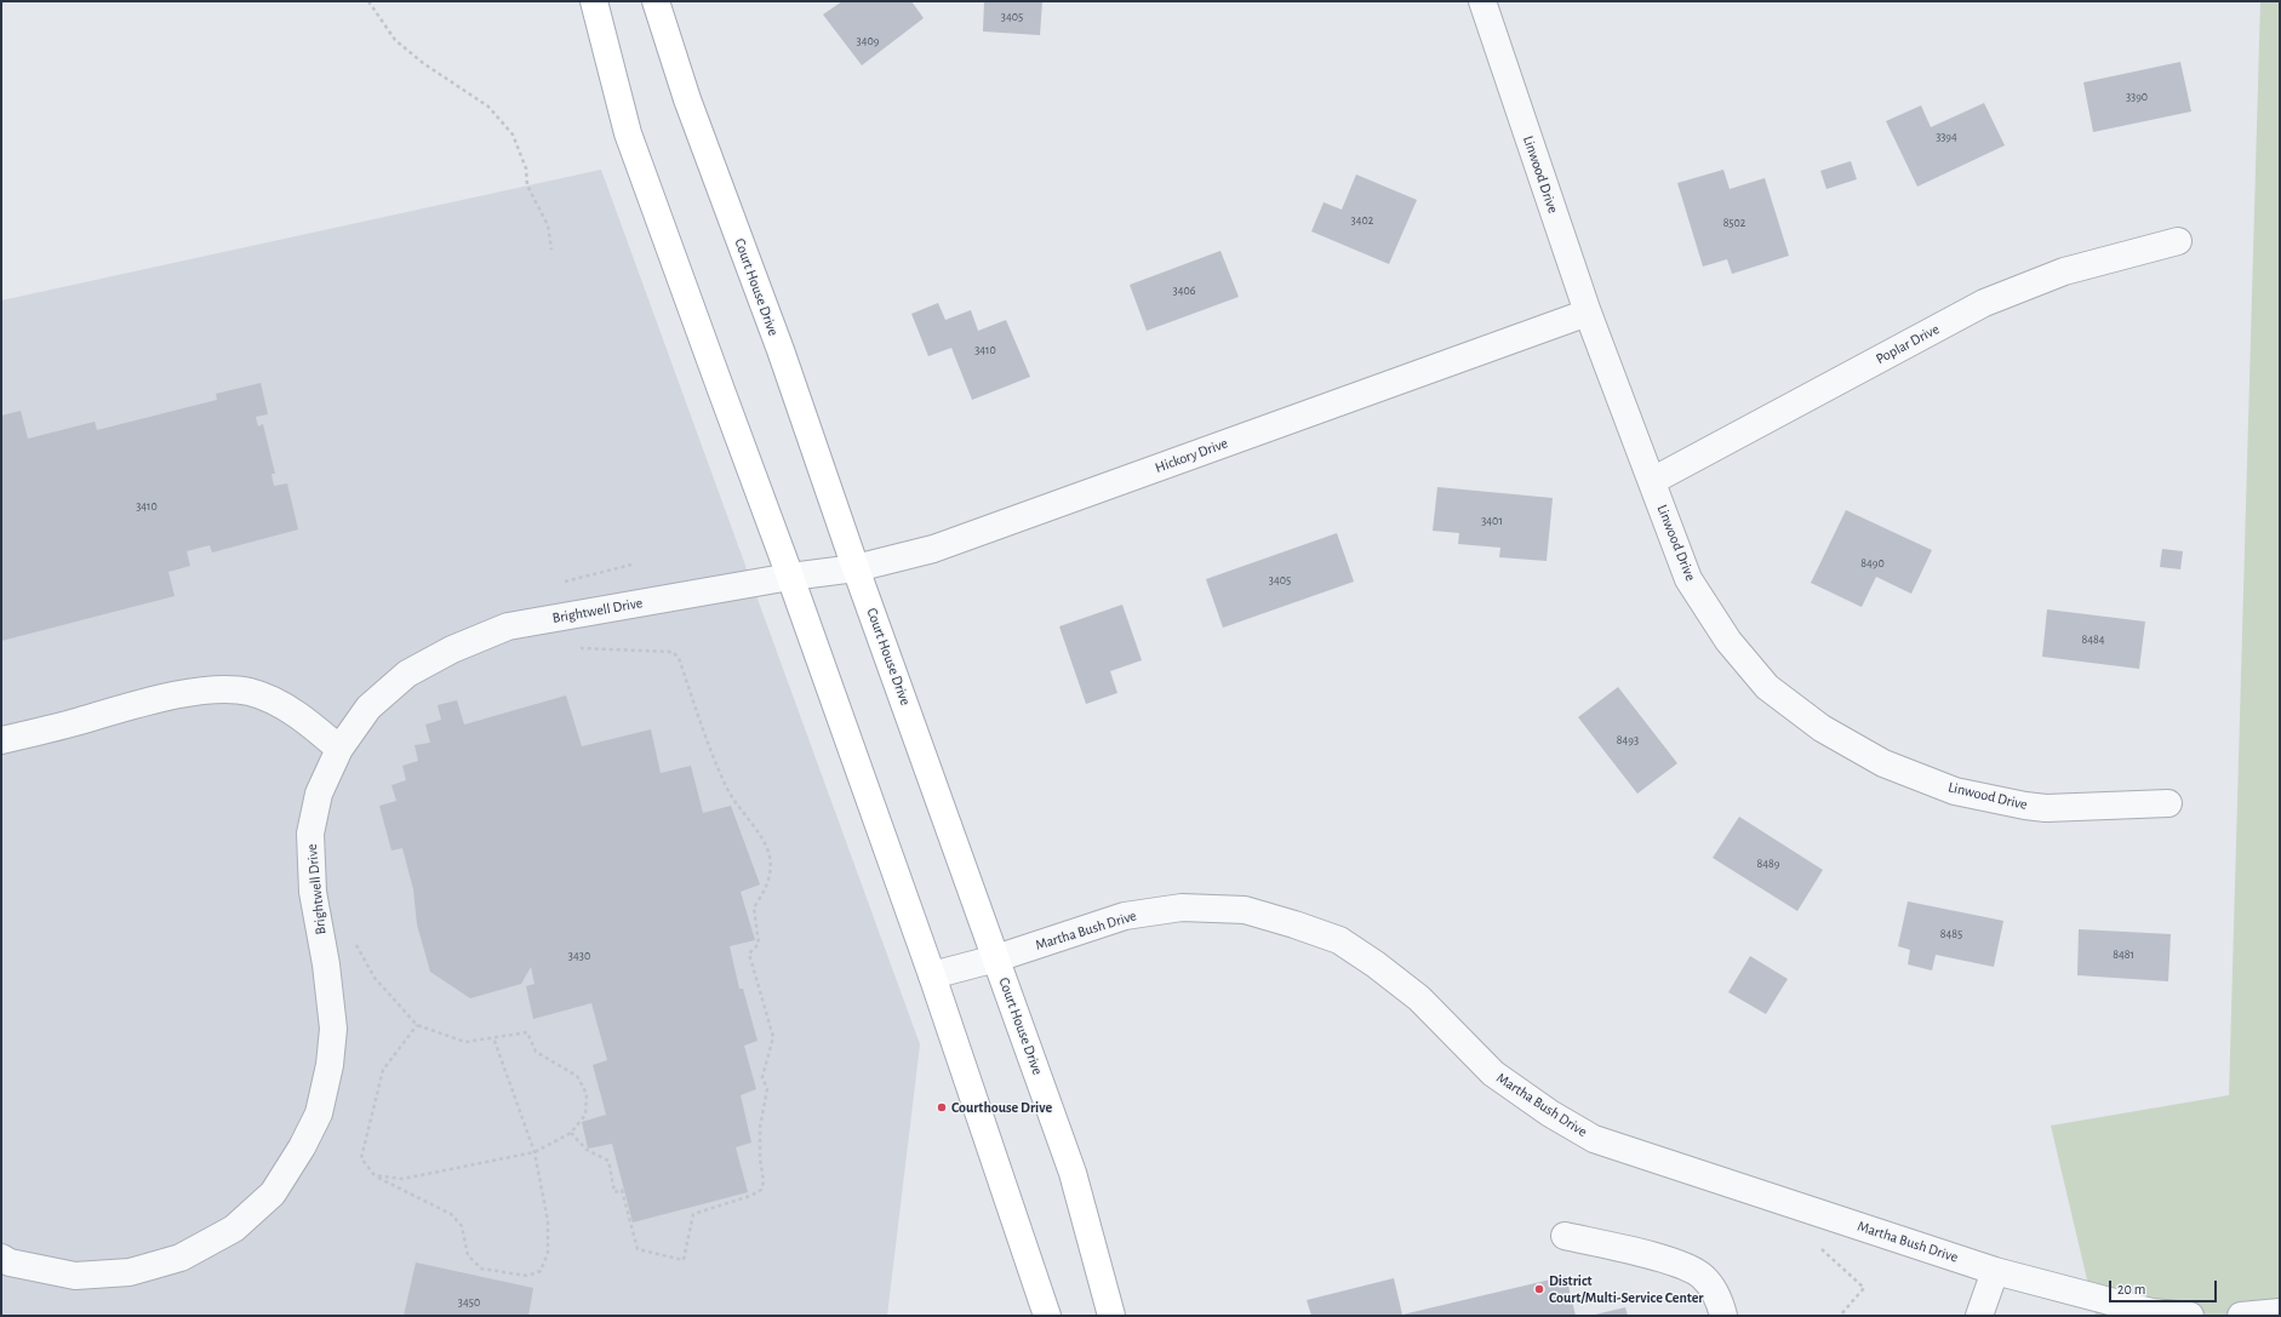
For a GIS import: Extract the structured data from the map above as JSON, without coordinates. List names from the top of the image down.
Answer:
{
  "streets": {
    "main road": ["Court House Drive"],
    "street": [
      "Linwood Drive",
      "Poplar Drive",
      "Hickory Drive",
      "Brightwell Drive",
      "Martha Bush Drive"
    ]
  },
  "crossings": [
    ["Linwood Drive", "Poplar Drive"],
    ["Linwood Drive", "Hickory Drive"],
    ["Court House Drive", "Hickory Drive"],
    ["Court House Drive", "Martha Bush Drive"],
    ["Hickory Drive", "Brightwell Drive"]
  ],
  "places": ["Courthouse Drive", "District Court/Multi-Service Center"],
  "house_numbers": [
    "3405",
    "3409",
    "3390",
    "3394",
    "3402",
    "8502",
    "3406",
    "3410",
    "3410",
    "3401",
    "8490",
    "3405",
    "8484",
    "8493",
    "8489",
    "8485",
    "8481",
    "3430",
    "3450"
  ],
  "scale_bar": "20 m"
}
